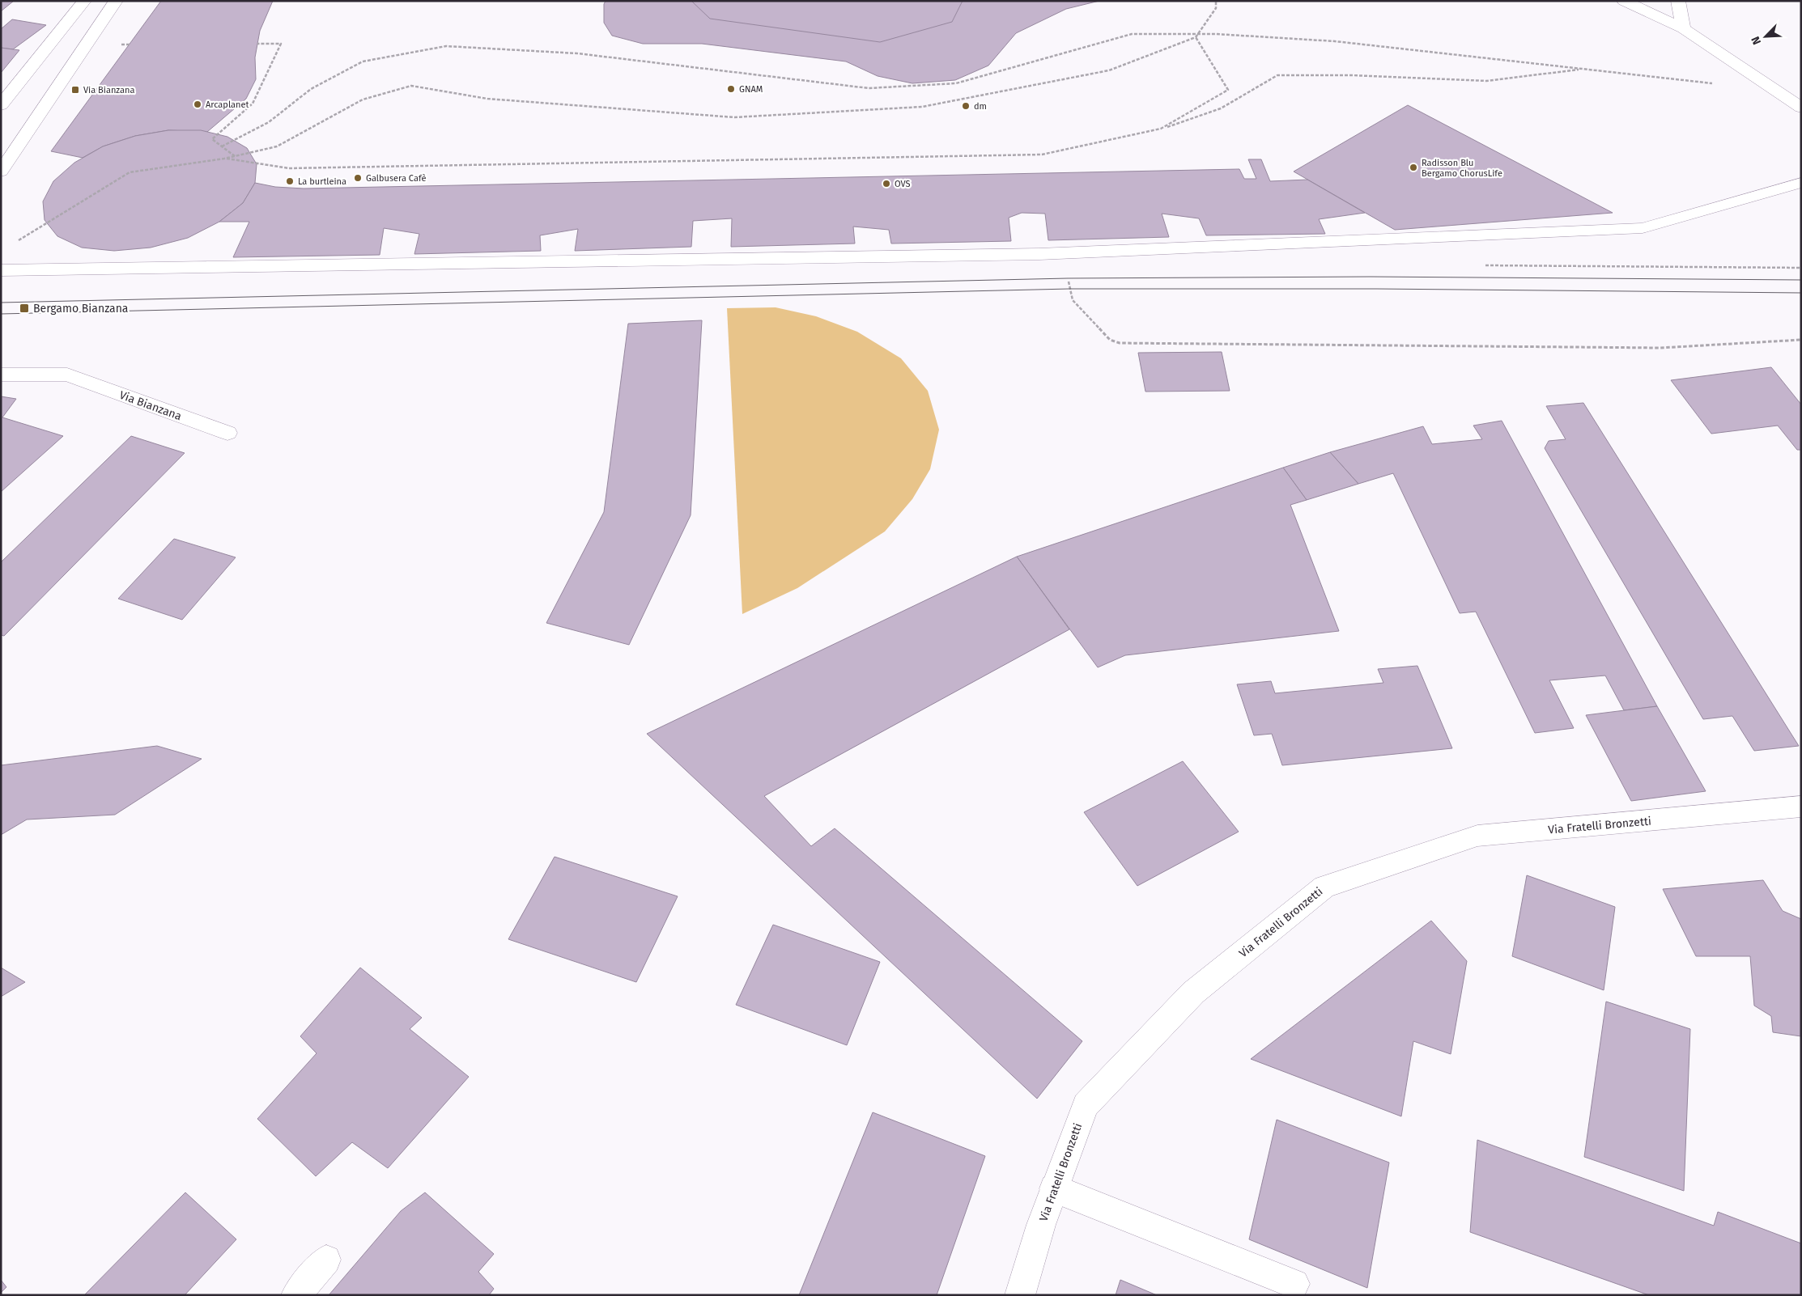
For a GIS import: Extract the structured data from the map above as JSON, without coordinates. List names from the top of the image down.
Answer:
{
  "streets": {
    "street": ["Via Bianzana", "Via Fratelli Bronzetti"]
  },
  "places": {
    "other": [
      "GNAM",
      "Arcaplanet",
      "dm",
      "Radisson Blu Bergamo ChorusLife",
      "Galbusera Cafè",
      "La burtleina",
      "OVS"
    ],
    "transit": ["Via Bianzana", "Bergamo Bianzana"]
  },
  "north": "bottom left"
}
